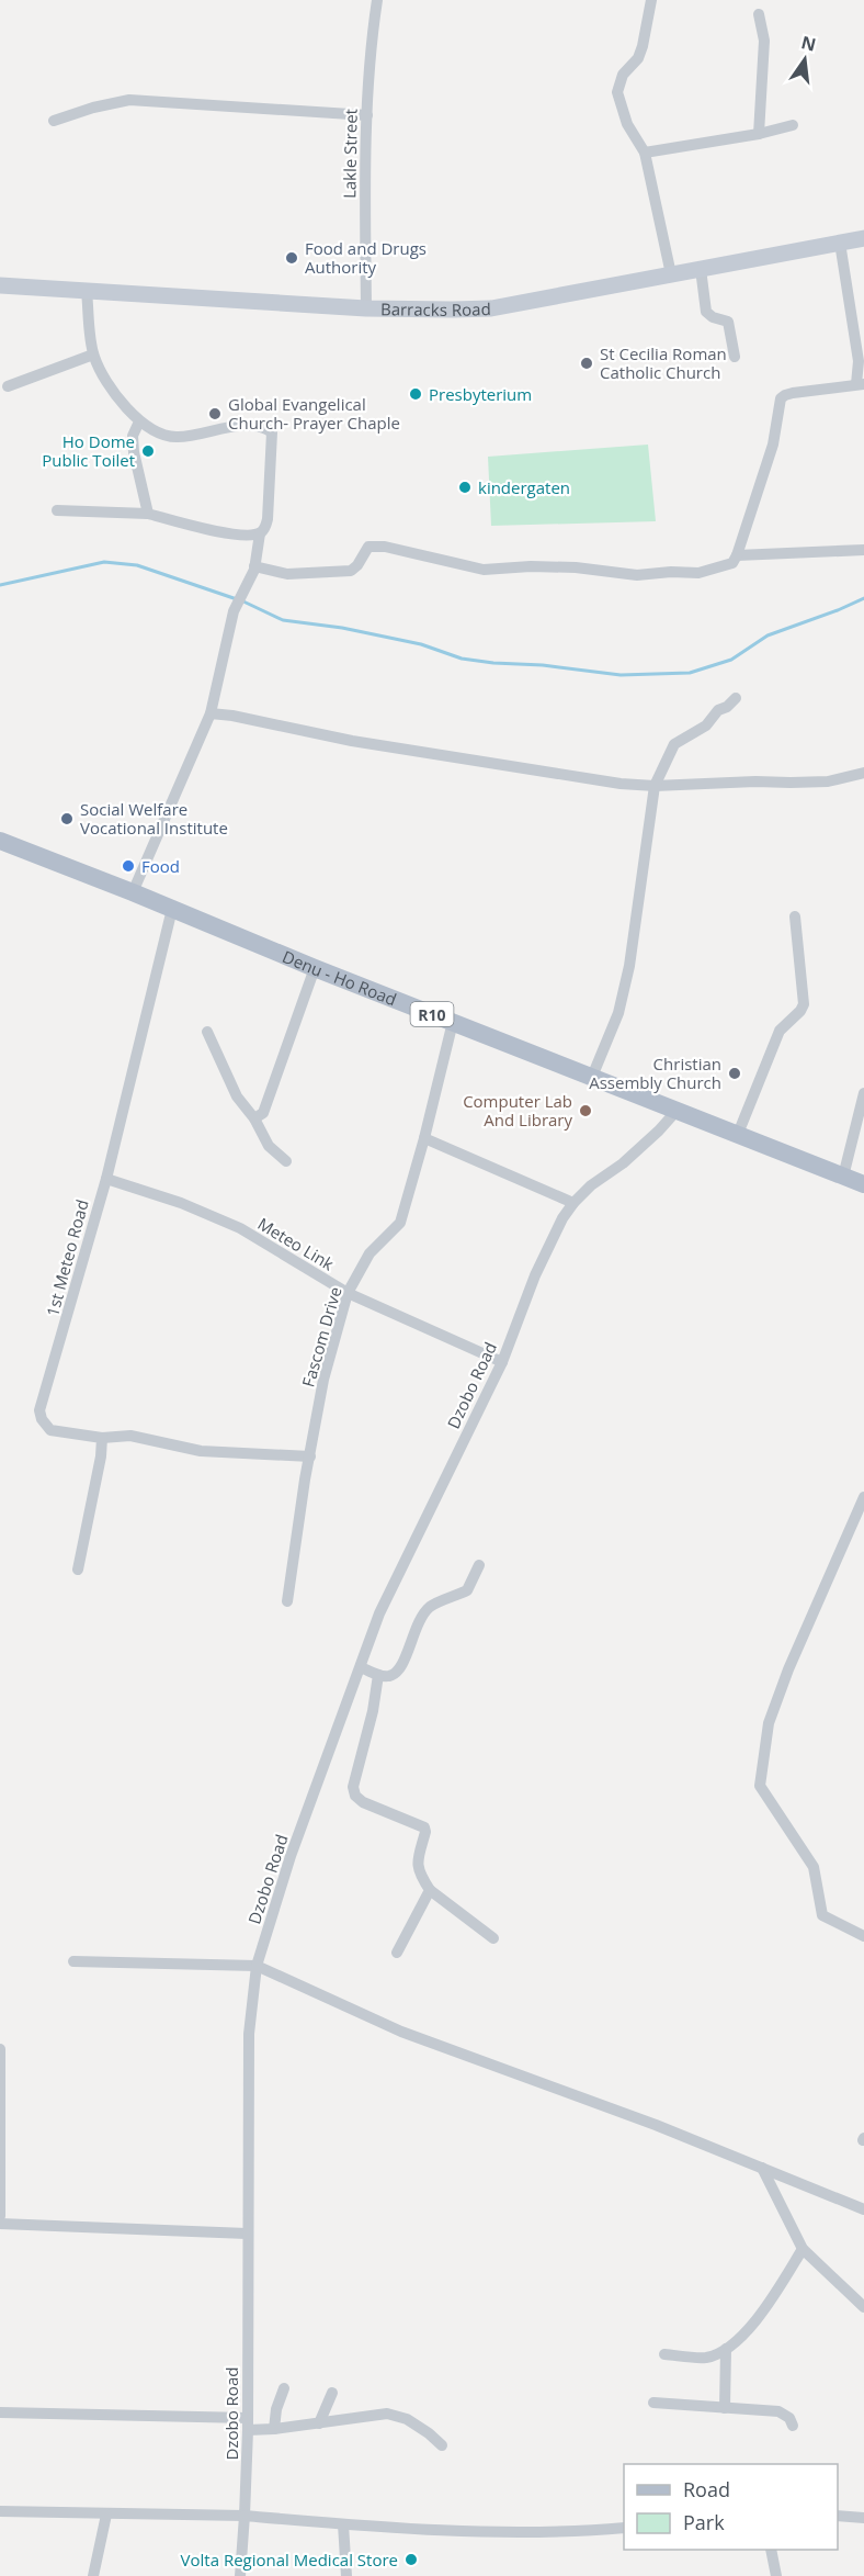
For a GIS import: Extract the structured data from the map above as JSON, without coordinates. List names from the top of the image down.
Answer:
{
  "streets": {
    "main road": ["Denu - Ho Road", "R10"],
    "street": [
      "Lakle Street",
      "Barracks Road",
      "Meteo Link",
      "1st Meteo Road",
      "Fascom Drive",
      "Dzobo Road"
    ]
  },
  "crossings": [
    ["Lakle Street", "Barracks Road"],
    ["Denu - Ho Road", "1st Meteo Road"],
    ["Denu - Ho Road", "Fascom Drive"],
    ["Denu - Ho Road", "Dzobo Road"],
    ["Meteo Link", "1st Meteo Road"],
    ["Meteo Link", "Fascom Drive"],
    ["Meteo Link", "Dzobo Road"]
  ],
  "places": [
    "Food and Drugs Authority",
    "St Cecilia Roman Catholic Church",
    "Presbyterium",
    "Global Evangelical Church- Prayer Chaple",
    "Ho Dome Public Toilet",
    "kindergaten",
    "Social Welfare Vocational Institute",
    "Food",
    "Christian Assembly Church",
    "Computer Lab And Library",
    "Volta Regional Medical Store"
  ],
  "legend": ["Road", "Park"],
  "north": "top"
}
